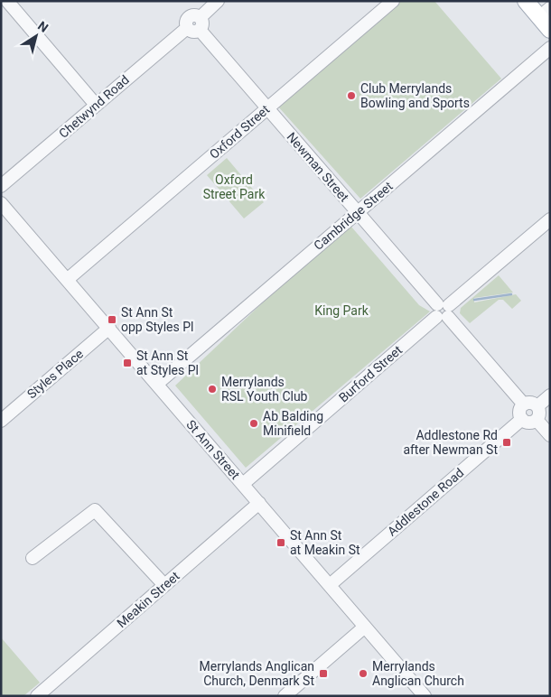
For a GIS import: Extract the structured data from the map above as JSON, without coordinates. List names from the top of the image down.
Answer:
{
  "streets": {
    "street": [
      "Chetwynd Road",
      "Oxford Street",
      "Newman Street",
      "Cambridge Street",
      "Styles Place",
      "Burford Street",
      "St Ann Street",
      "Addlestone Road",
      "Meakin Street"
    ]
  },
  "crossings": [
    ["Chetwynd Road", "Newman Street"],
    ["Oxford Street", "Newman Street"],
    ["Oxford Street", "St Ann Street"],
    ["Newman Street", "Cambridge Street"],
    ["Newman Street", "Burford Street"],
    ["Newman Street", "Addlestone Road"],
    ["Cambridge Street", "St Ann Street"],
    ["Styles Place", "St Ann Street"],
    ["Burford Street", "St Ann Street"],
    ["St Ann Street", "Addlestone Road"],
    ["St Ann Street", "Meakin Street"]
  ],
  "parks": ["Oxford Street Park", "King Park"],
  "places": {
    "other": [
      "Club Merrylands Bowling and Sports",
      "Merrylands RSL Youth Club",
      "Ab Balding Minifield",
      "Merrylands Anglican Church"
    ],
    "transit": [
      "St Ann St opp Styles Pl",
      "St Ann St at Styles Pl",
      "Addlestone Rd after Newman St",
      "St Ann St at Meakin St",
      "Merrylands Anglican Church, Denmark St"
    ]
  },
  "north": "top right"
}
